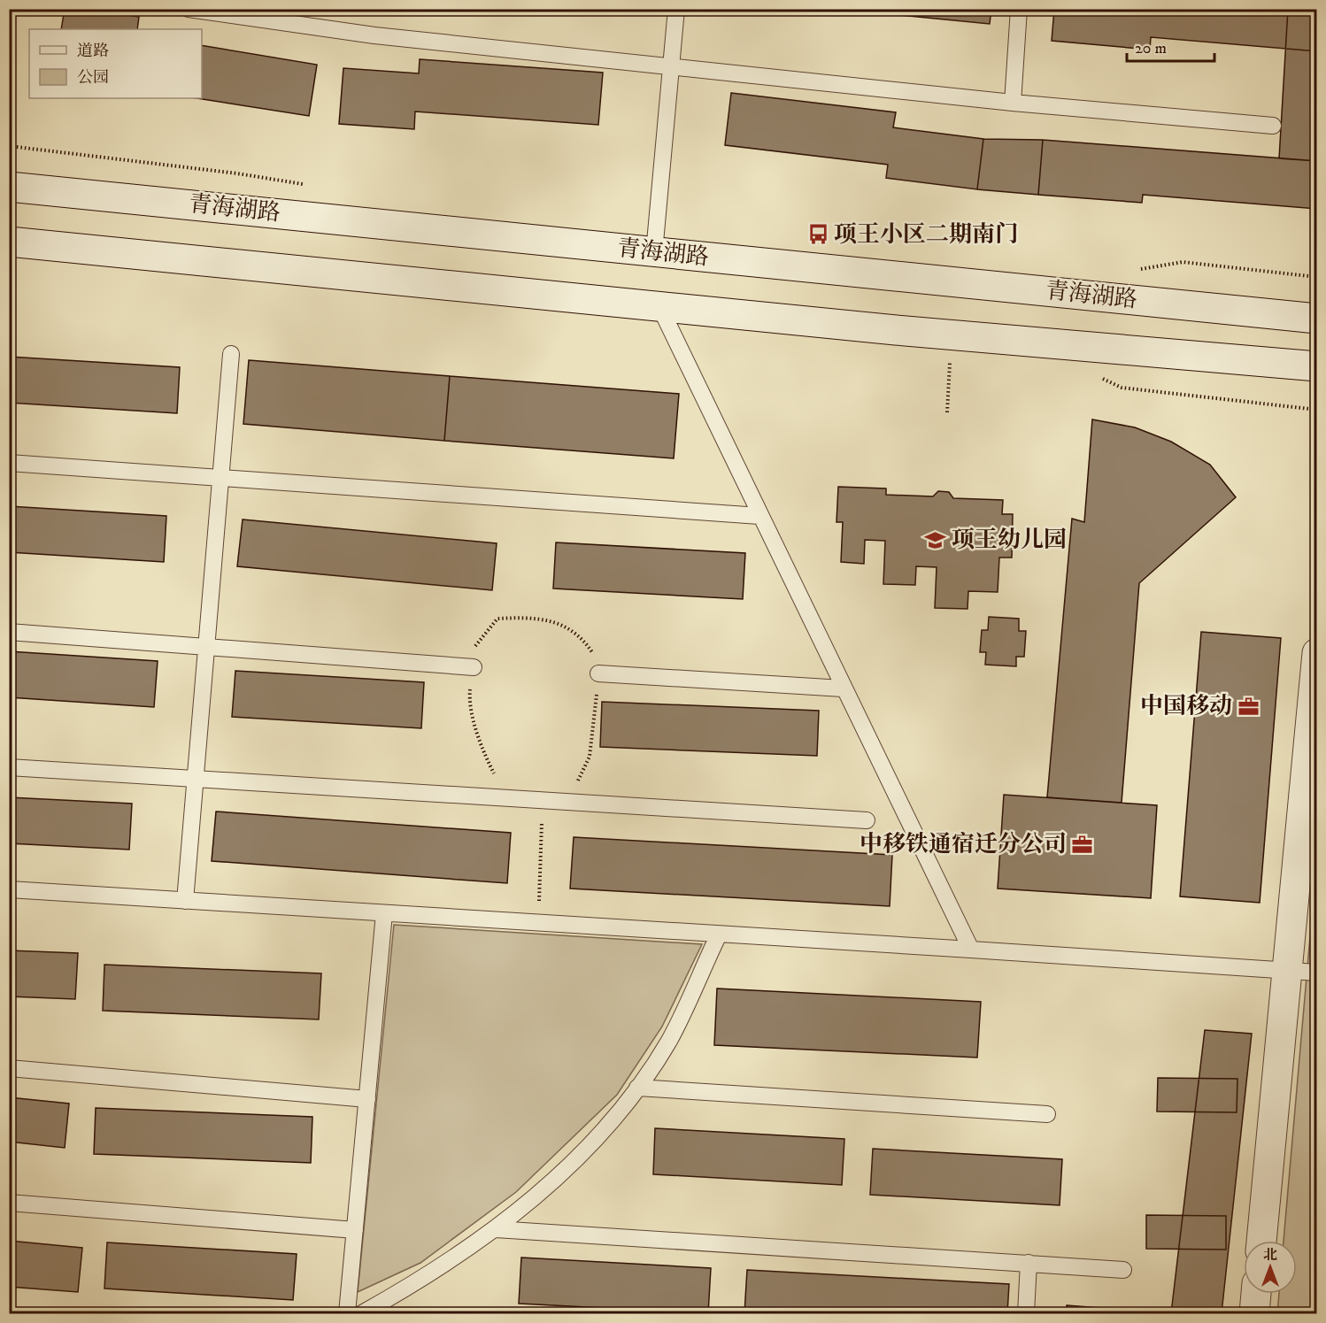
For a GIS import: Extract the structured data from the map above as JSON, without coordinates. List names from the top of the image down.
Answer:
{
  "streets": {
    "main road": ["青海湖路"]
  },
  "places": {
    "bus stop": ["项王小区二期南门"],
    "school or university": ["项王幼儿园"],
    "office": ["中国移动", "中移铁通宿迁分公司"]
  },
  "legend": ["道路", "公园"],
  "scale_bar": "20 m",
  "north": "top"
}
